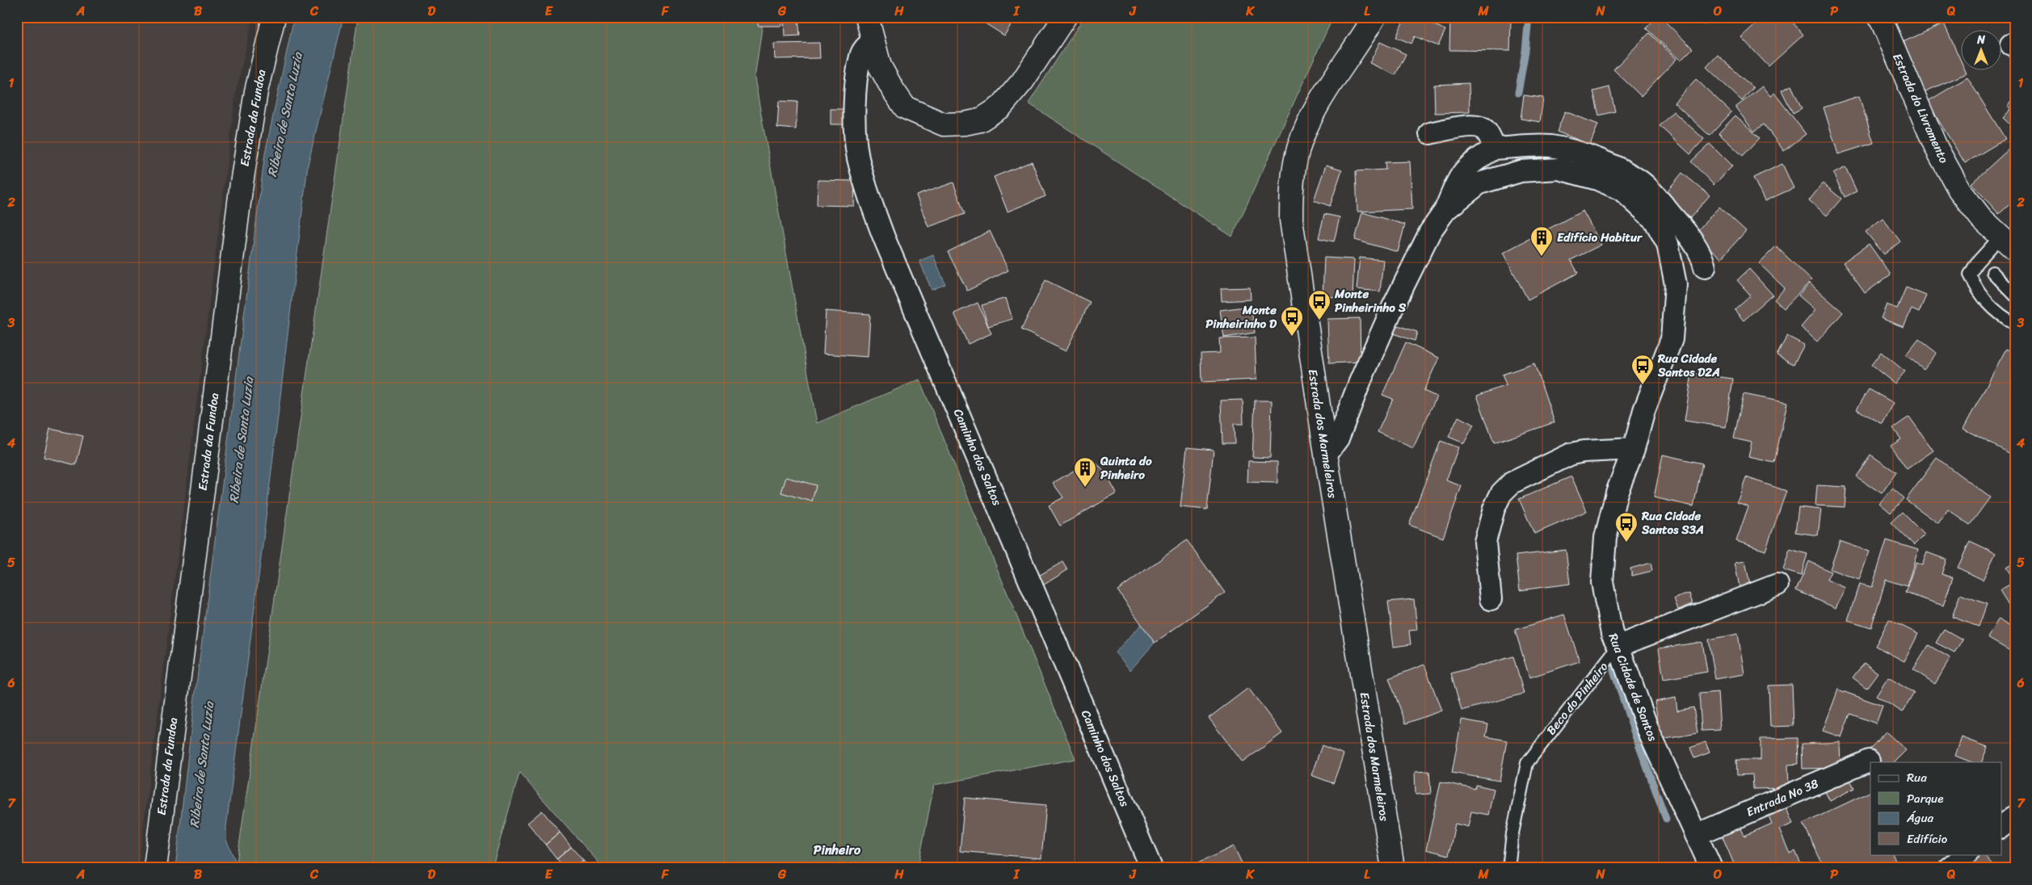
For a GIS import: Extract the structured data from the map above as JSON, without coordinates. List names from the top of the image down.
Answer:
{
  "streets": {
    "main road": ["Estrada do Livramento", "Estrada da Fundoa", "Estrada dos Marmeleiros"],
    "street": ["Caminho dos Saltos", "Rua Cidade de Santos", "Entrada No 38"],
    "lane": ["Beco do Pinheiro"]
  },
  "crossings": [
    ["Estrada dos Marmeleiros", "Rua Cidade de Santos"],
    ["Rua Cidade de Santos", "Beco do Pinheiro"],
    ["Rua Cidade de Santos", "Entrada No 38"]
  ],
  "districts": ["Pinheiro"],
  "water": ["Ribeira de Santa Luzia"],
  "places": {
    "building": ["Edifício Habitur", "Quinta do Pinheiro"],
    "bus stop": [
      "Monte Pinheirinho S",
      "Monte Pinheirinho D",
      "Rua Cidade Santos D2A",
      "Rua Cidade Santos S3A"
    ]
  },
  "legend": [
    "Rua",
    "Parque",
    "Água",
    "Edifício"
  ],
  "north": "top",
  "grid": {
    "columns": [
      "A",
      "B",
      "C",
      "D",
      "E",
      "F",
      "G",
      "H",
      "I",
      "J",
      "K",
      "L",
      "M",
      "N",
      "O",
      "P",
      "Q"
    ],
    "rows": [
      "1",
      "2",
      "3",
      "4",
      "5",
      "6",
      "7"
    ]
  }
}
